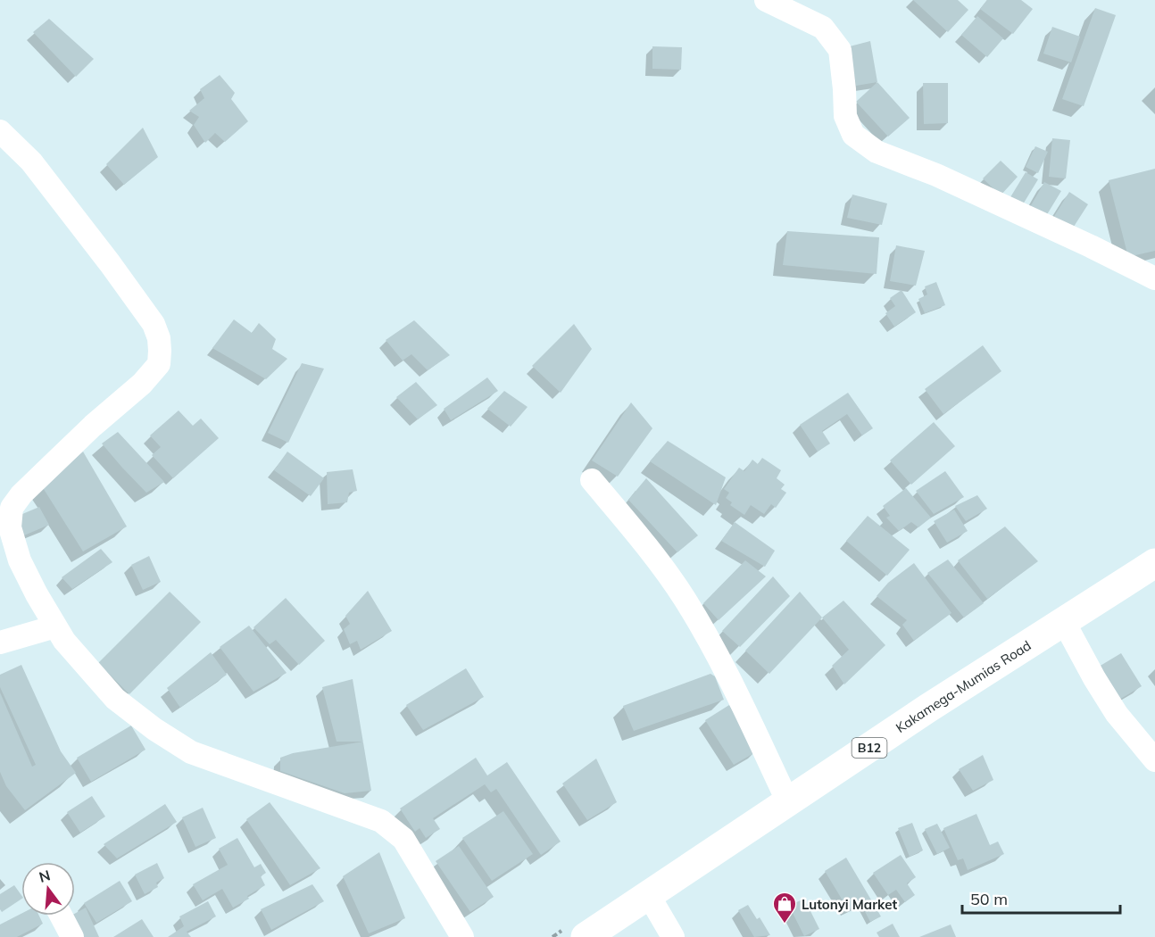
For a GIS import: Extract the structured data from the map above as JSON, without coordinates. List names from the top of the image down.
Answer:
{
  "streets": {
    "highway": ["Kakamega-Mumias Road", "B12"]
  },
  "places": {
    "shop": ["Lutonyi Market"]
  },
  "scale_bar": "50 m",
  "north": "top"
}
